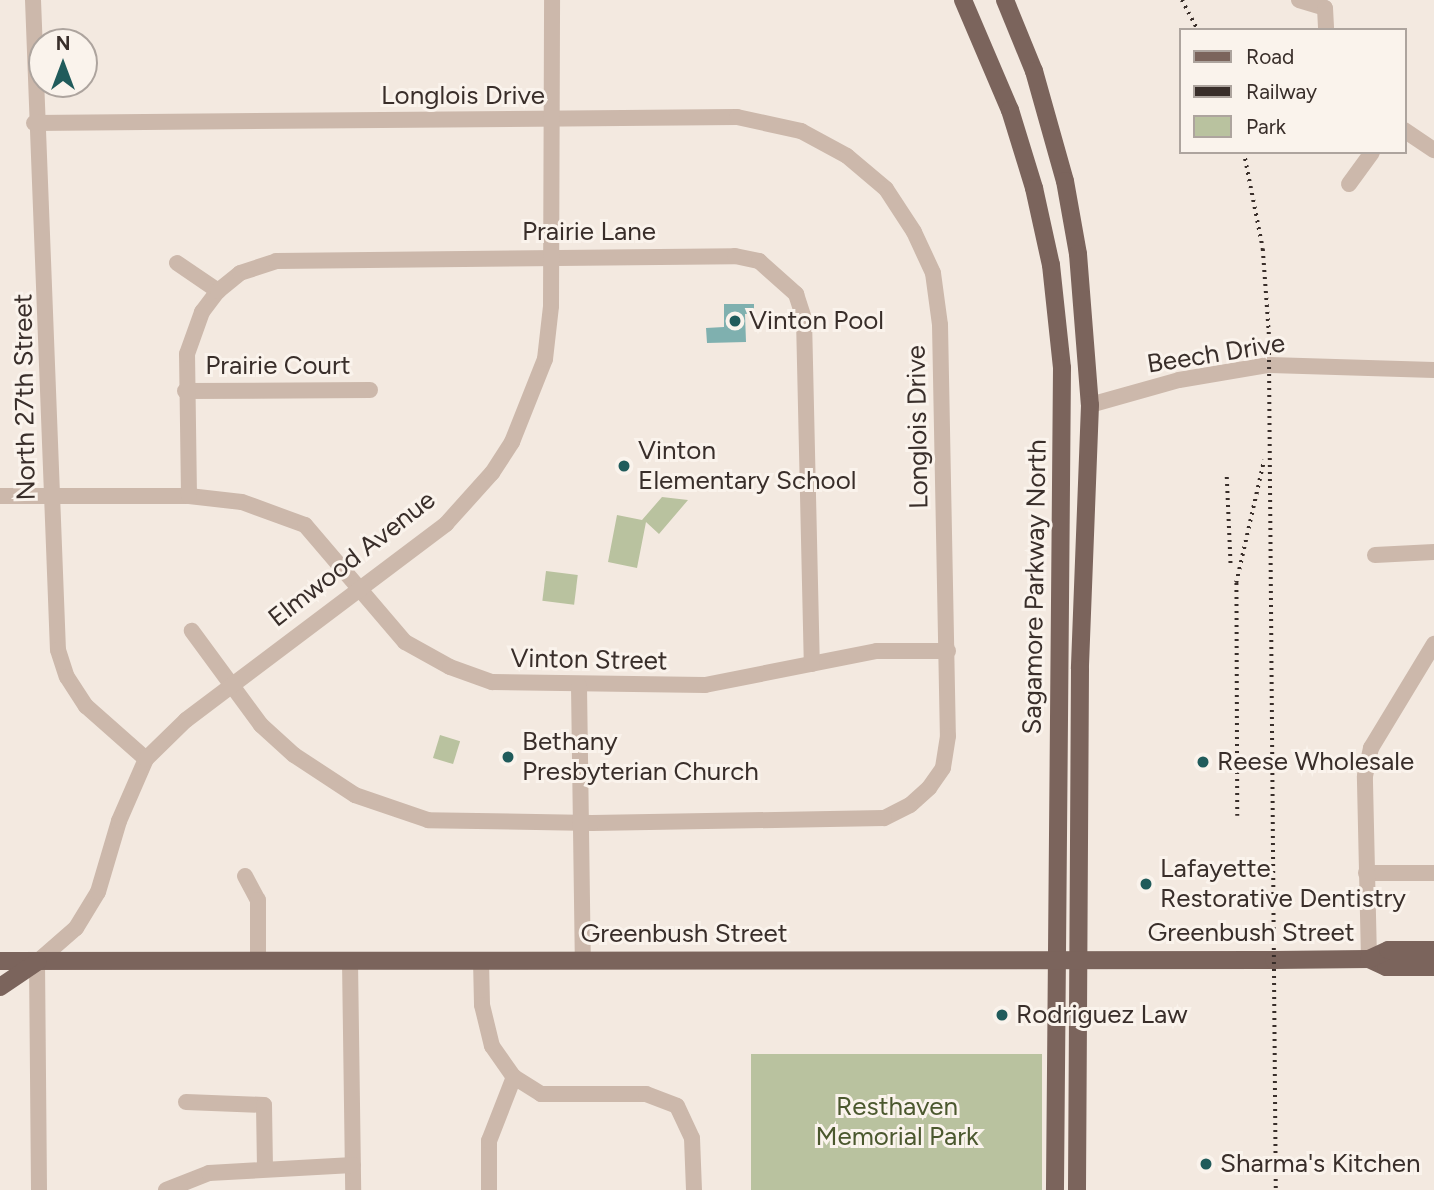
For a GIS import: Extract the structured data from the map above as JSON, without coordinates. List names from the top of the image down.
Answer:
{
  "streets": {
    "main road": ["Elmwood Avenue", "Sagamore Parkway North", "Greenbush Street"],
    "street": [
      "Longlois Drive",
      "Prairie Lane",
      "Beech Drive",
      "Prairie Court",
      "North 27th Street",
      "Vinton Street"
    ]
  },
  "crossings": [
    ["Longlois Drive", "North 27th Street"],
    ["Longlois Drive", "Elmwood Avenue"],
    ["Longlois Drive", "Vinton Street"],
    ["Prairie Lane", "Prairie Court"],
    ["Prairie Lane", "Elmwood Avenue"],
    ["Prairie Lane", "Vinton Street"],
    ["Beech Drive", "Sagamore Parkway North"],
    ["North 27th Street", "Elmwood Avenue"],
    ["North 27th Street", "Vinton Street"],
    ["Elmwood Avenue", "Vinton Street"],
    ["Elmwood Avenue", "Greenbush Street"],
    ["Sagamore Parkway North", "Greenbush Street"]
  ],
  "parks": ["Resthaven Memorial Park"],
  "places": [
    "Vinton Pool",
    "Vinton Elementary School",
    "Bethany Presbyterian Church",
    "Reese Wholesale",
    "Lafayette Restorative Dentistry",
    "Rodriguez Law",
    "Sharma's Kitchen"
  ],
  "legend": ["Road", "Railway", "Park"],
  "north": "top"
}
